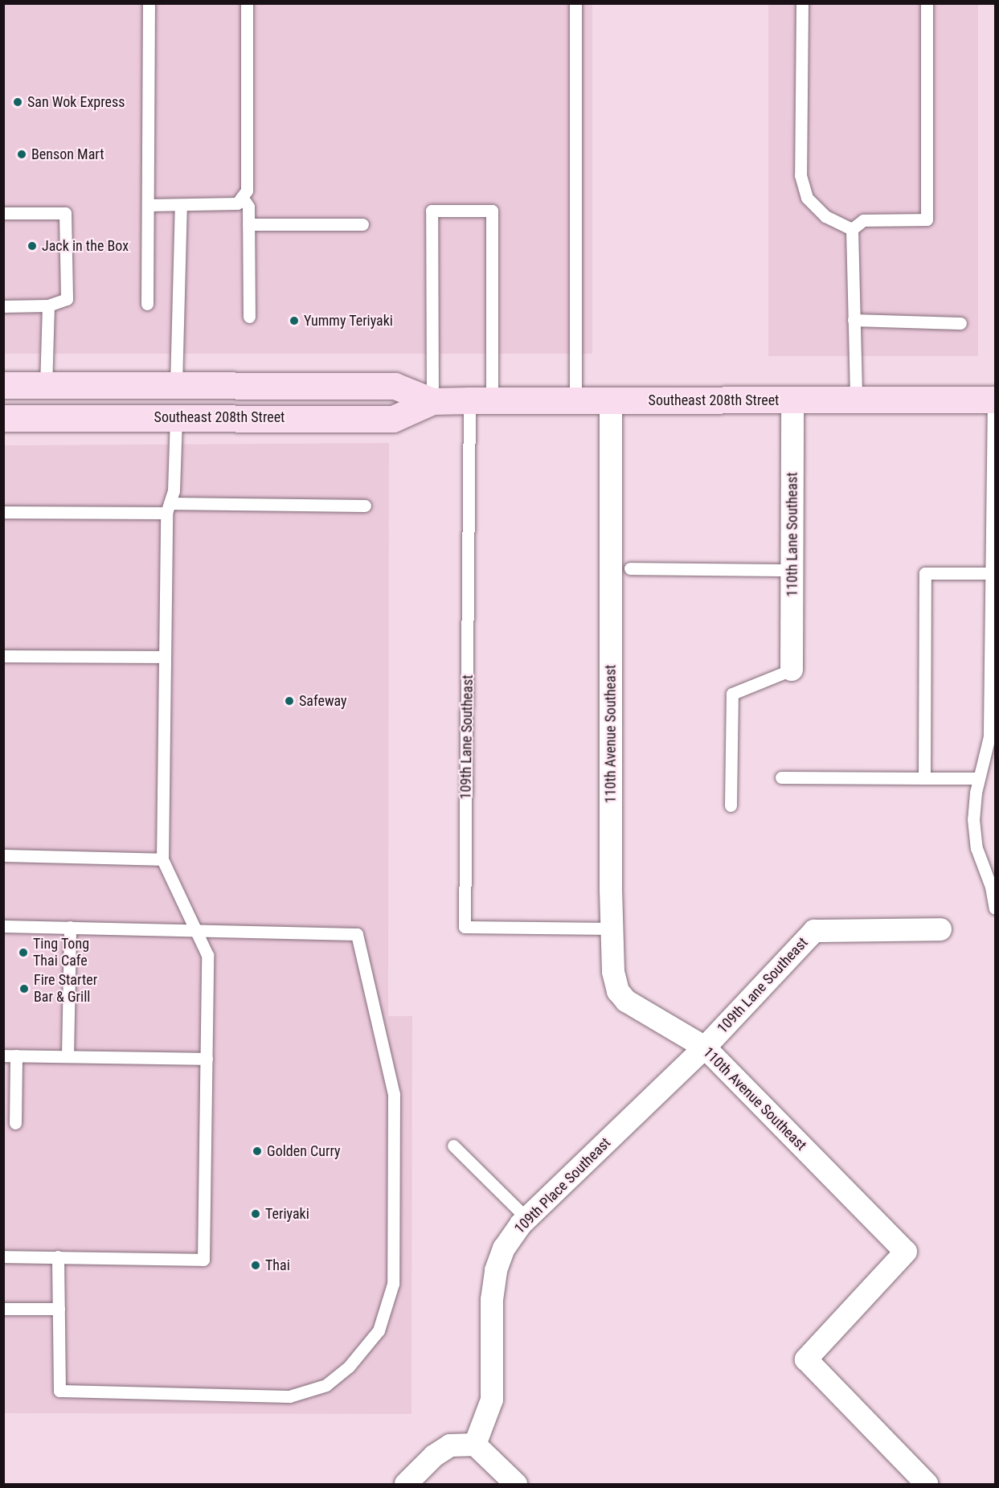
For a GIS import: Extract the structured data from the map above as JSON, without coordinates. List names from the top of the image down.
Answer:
{
  "streets": {
    "main road": ["Southeast 208th Street"],
    "street": [
      "110th Lane Southeast",
      "110th Avenue Southeast",
      "109th Lane Southeast",
      "109th Place Southeast"
    ]
  },
  "crossings": [
    ["Southeast 208th Street", "110th Lane Southeast"],
    ["Southeast 208th Street", "110th Avenue Southeast"],
    ["Southeast 208th Street", "109th Lane Southeast"],
    ["110th Avenue Southeast", "109th Lane Southeast"],
    ["110th Avenue Southeast", "109th Place Southeast"],
    ["109th Lane Southeast", "109th Place Southeast"]
  ],
  "places": [
    "San Wok Express",
    "Benson Mart",
    "Jack in the Box",
    "Yummy Teriyaki",
    "Safeway",
    "Ting Tong Thai Cafe",
    "Fire Starter Bar & Grill",
    "Golden Curry",
    "Teriyaki",
    "Thai"
  ]
}
